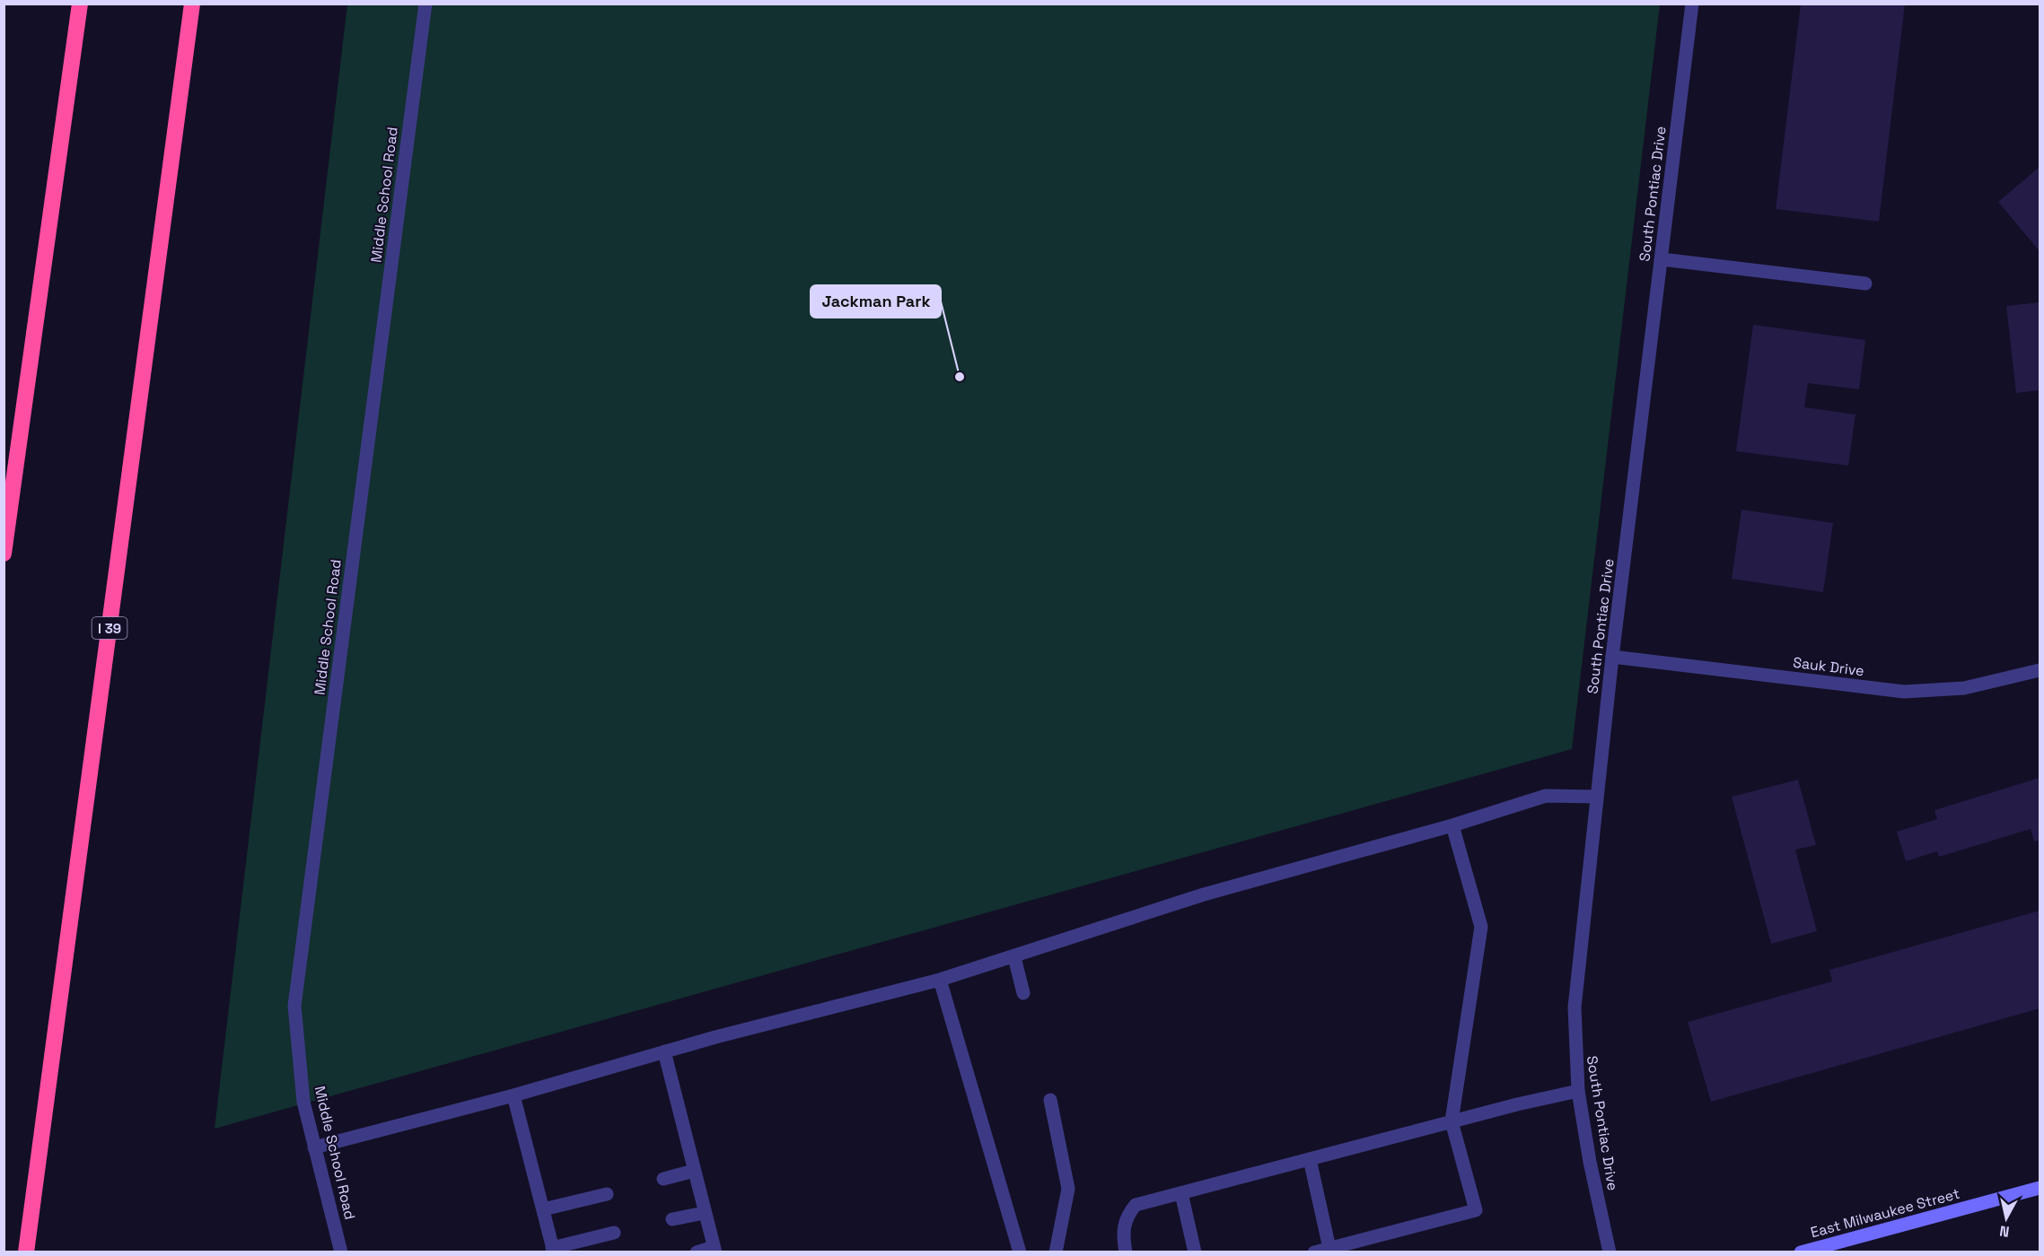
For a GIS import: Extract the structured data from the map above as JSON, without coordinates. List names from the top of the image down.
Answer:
{
  "streets": {
    "highway": ["I 39"],
    "main road": ["East Milwaukee Street"],
    "street": ["South Pontiac Drive", "Middle School Road", "Sauk Drive"]
  },
  "crossings": [
    ["South Pontiac Drive", "Sauk Drive"]
  ],
  "places": ["Jackman Park"],
  "north": "bottom"
}
